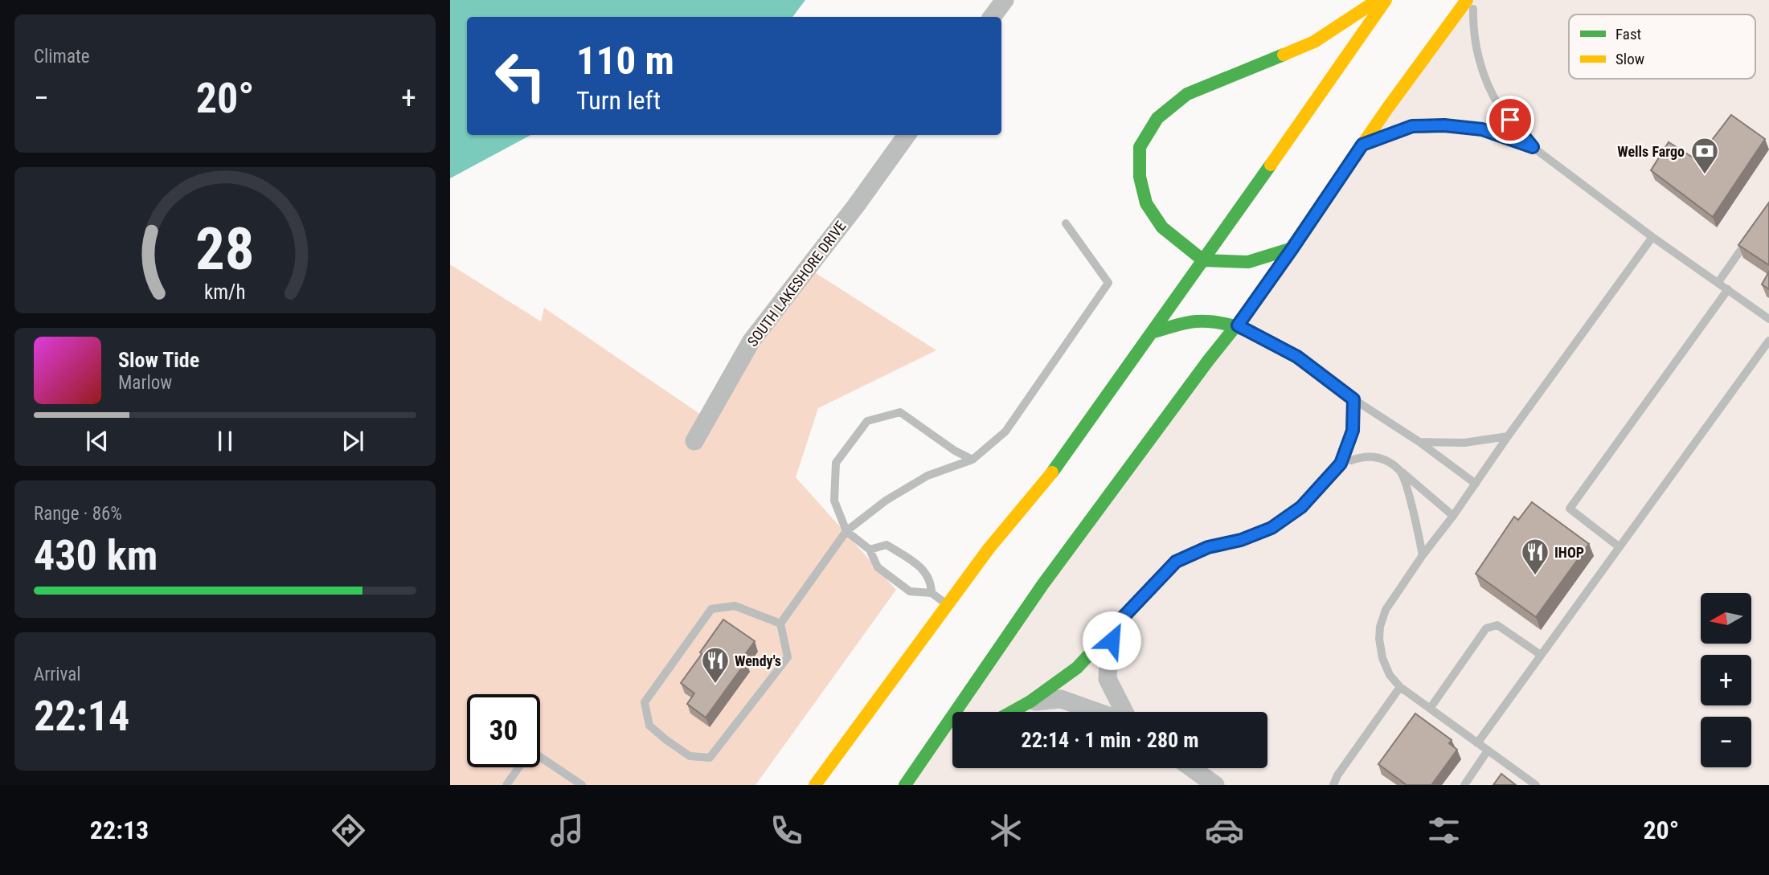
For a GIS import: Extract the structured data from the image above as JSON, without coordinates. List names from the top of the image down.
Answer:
{
  "streets": {
    "street": ["SOUTH LAKESHORE DRIVE"]
  },
  "places": {
    "bank": ["Wells Fargo"],
    "restaurant": ["IHOP", "Wendy's"]
  },
  "legend": ["Fast", "Slow"],
  "north": "left",
  "page": {
    "tile": [
      "Climate",
      ["Range · 86%", "430 km"],
      ["Arrival", "22:14"]
    ],
    "turn": ["110 m", "Turn left"],
    "heat": ["−", "20°", "+"],
    "song": ["Slow Tide", "Marlow"],
    "map_buttons": ["+", "−"],
    "limit": "30",
    "trip": "22:14 · 1 min · 280 m",
    "tabs": ["22:13", "20°"],
    "gauge": ["28", "km/h"]
  }
}
